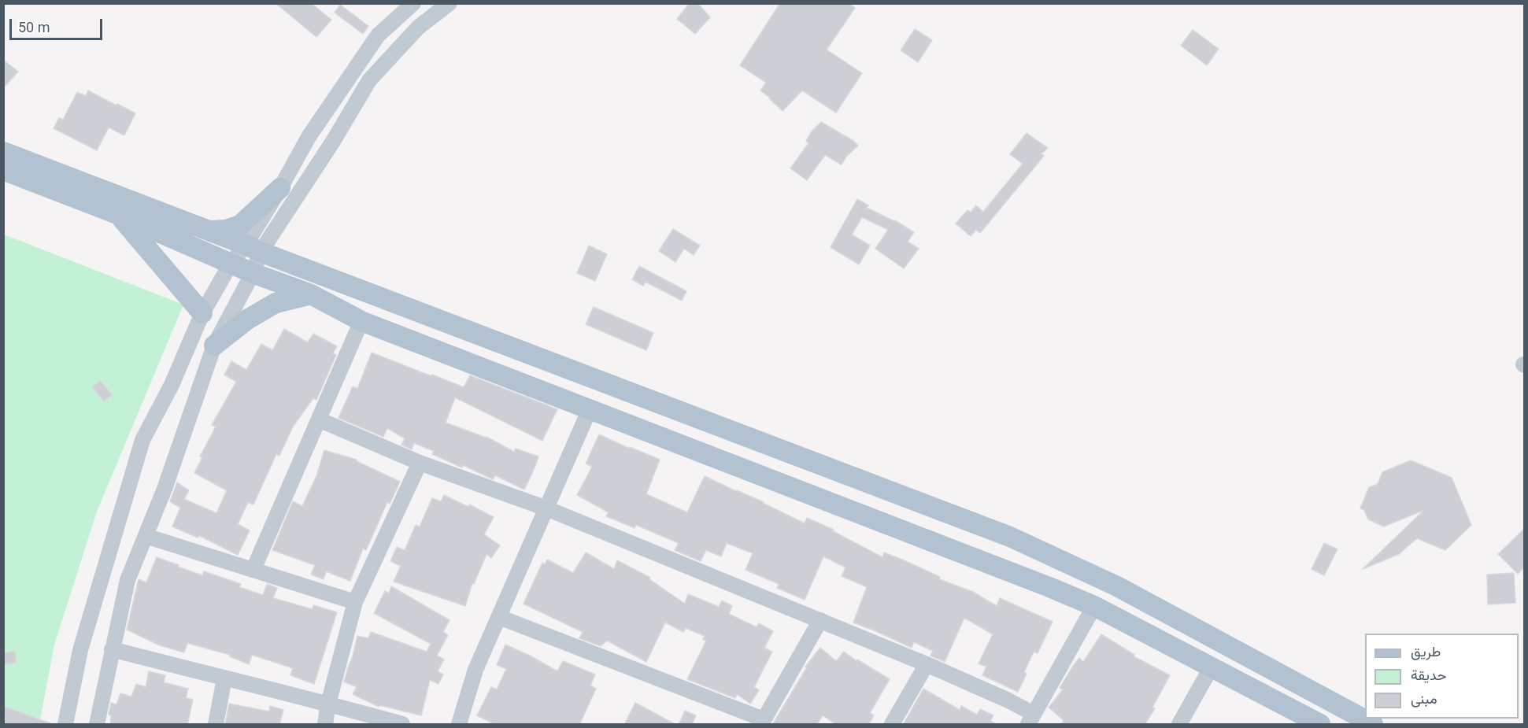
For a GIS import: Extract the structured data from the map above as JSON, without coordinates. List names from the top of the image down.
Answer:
{
  "legend": ["طريق", "حديقة", "مبنى"],
  "scale_bar": "50 m"
}
